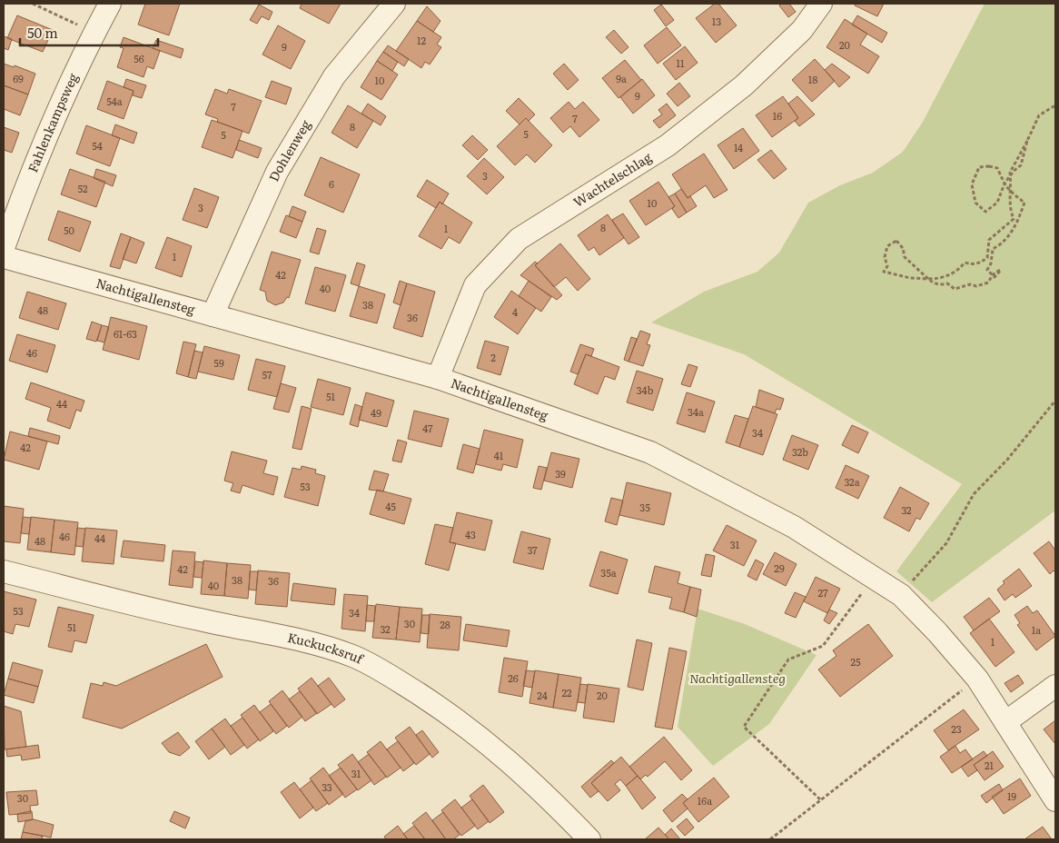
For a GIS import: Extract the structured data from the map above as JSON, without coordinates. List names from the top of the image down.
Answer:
{
  "streets": {
    "street": [
      "Fahlenkampsweg",
      "Dohlenweg",
      "Wachtelschlag",
      "Nachtigallensteg",
      "Kuckucksruf"
    ]
  },
  "crossings": [
    ["Dohlenweg", "Nachtigallensteg"],
    ["Wachtelschlag", "Nachtigallensteg"]
  ],
  "parks": ["Nachtigallensteg"],
  "house_numbers": [
    "13",
    "12",
    "20",
    "9",
    "56",
    "11",
    "69",
    "9a",
    "18",
    "10",
    "9",
    "54a",
    "7",
    "16",
    "7",
    "8",
    "5",
    "5",
    "54",
    "14",
    "3",
    "6",
    "52",
    "10",
    "3",
    "8",
    "1",
    "50",
    "1",
    "42",
    "40",
    "38",
    "48",
    "4",
    "36",
    "61-63",
    "46",
    "2",
    "59",
    "57",
    "34b",
    "51",
    "44",
    "34a",
    "49",
    "47",
    "34",
    "42",
    "32b",
    "41",
    "39",
    "32a",
    "53",
    "45",
    "35",
    "32",
    "43",
    "46",
    "44",
    "48",
    "31",
    "37",
    "29",
    "42",
    "35a",
    "38",
    "36",
    "40",
    "27",
    "53",
    "34",
    "30",
    "28",
    "51",
    "32",
    "1a",
    "1",
    "25",
    "26",
    "22",
    "24",
    "20",
    "23",
    "21",
    "31",
    "33",
    "19",
    "30",
    "16a"
  ],
  "scale_bar": "50 m"
}
